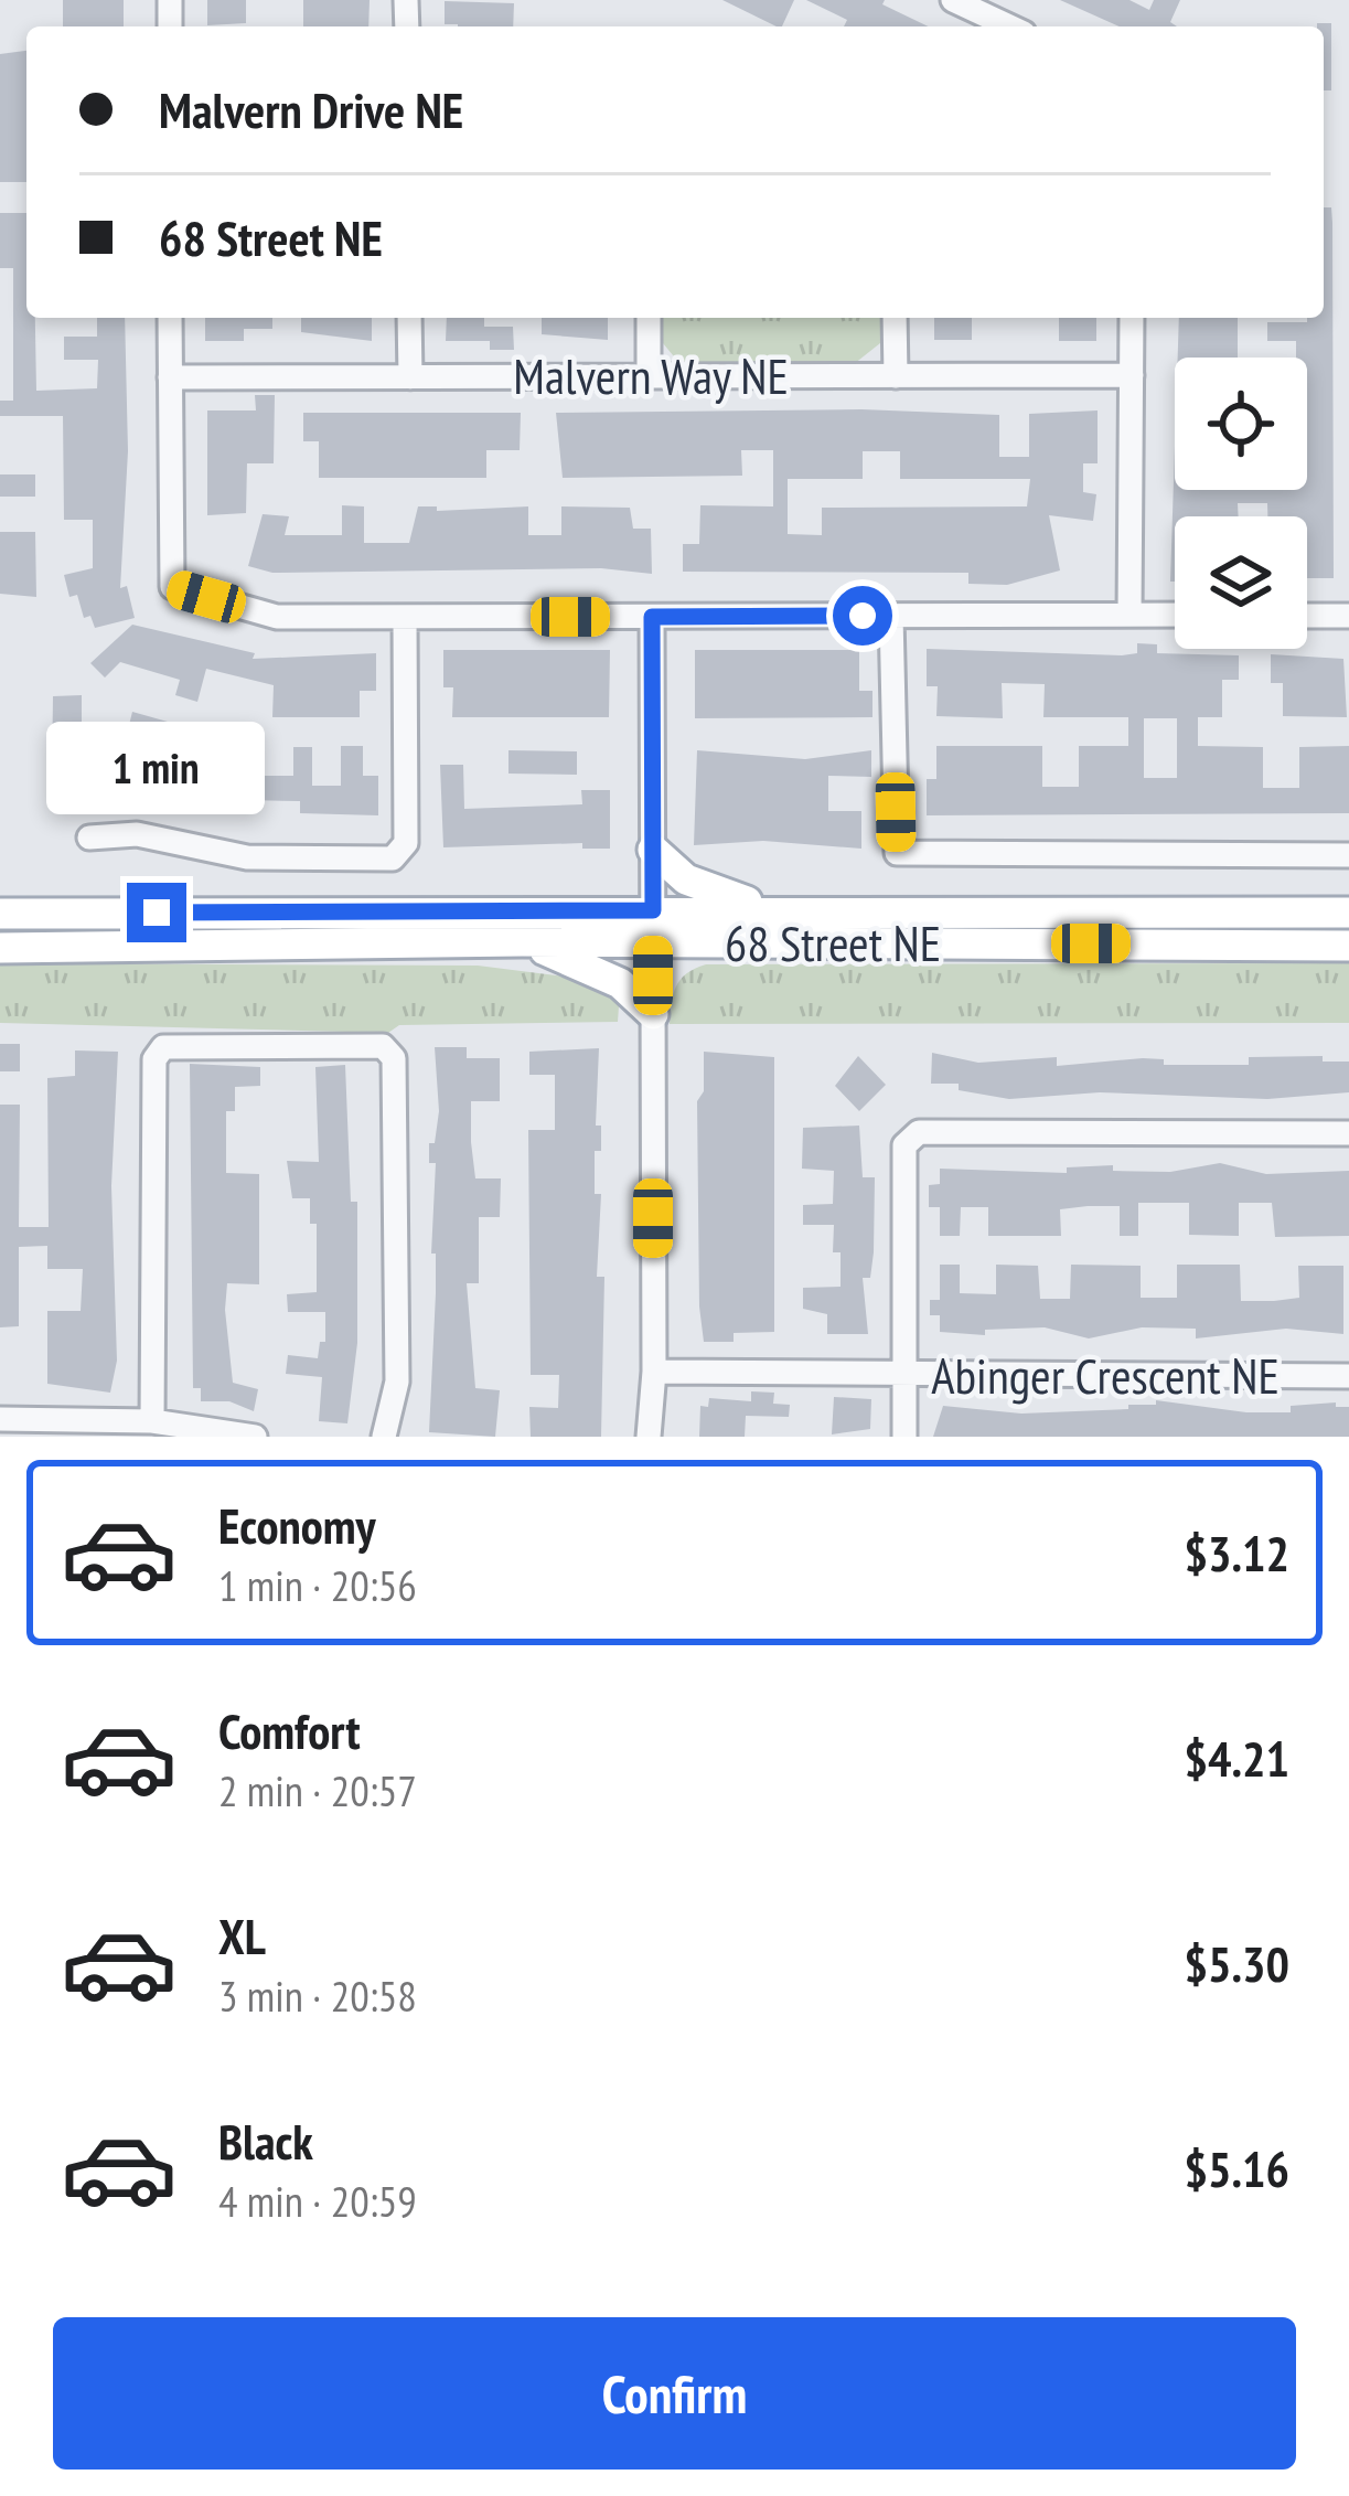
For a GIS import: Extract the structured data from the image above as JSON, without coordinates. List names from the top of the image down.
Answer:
{
  "streets": {
    "main road": ["68 Street NE"],
    "street": ["Malvern Way NE", "Abinger Crescent NE"]
  },
  "page": {
    "banner": ["Malvern Drive NE", "68 Street NE"],
    "bubble": "1 min",
    "list": [
      {
        "name": "Economy",
        "note": "1 min · 20:56",
        "value": "$3.12"
      },
      {
        "name": "Comfort",
        "note": "2 min · 20:57",
        "value": "$4.21"
      },
      {
        "name": "XL",
        "note": "3 min · 20:58",
        "value": "$5.30"
      },
      {
        "name": "Black",
        "note": "4 min · 20:59",
        "value": "$5.16"
      }
    ],
    "buttons": "Confirm"
  }
}
